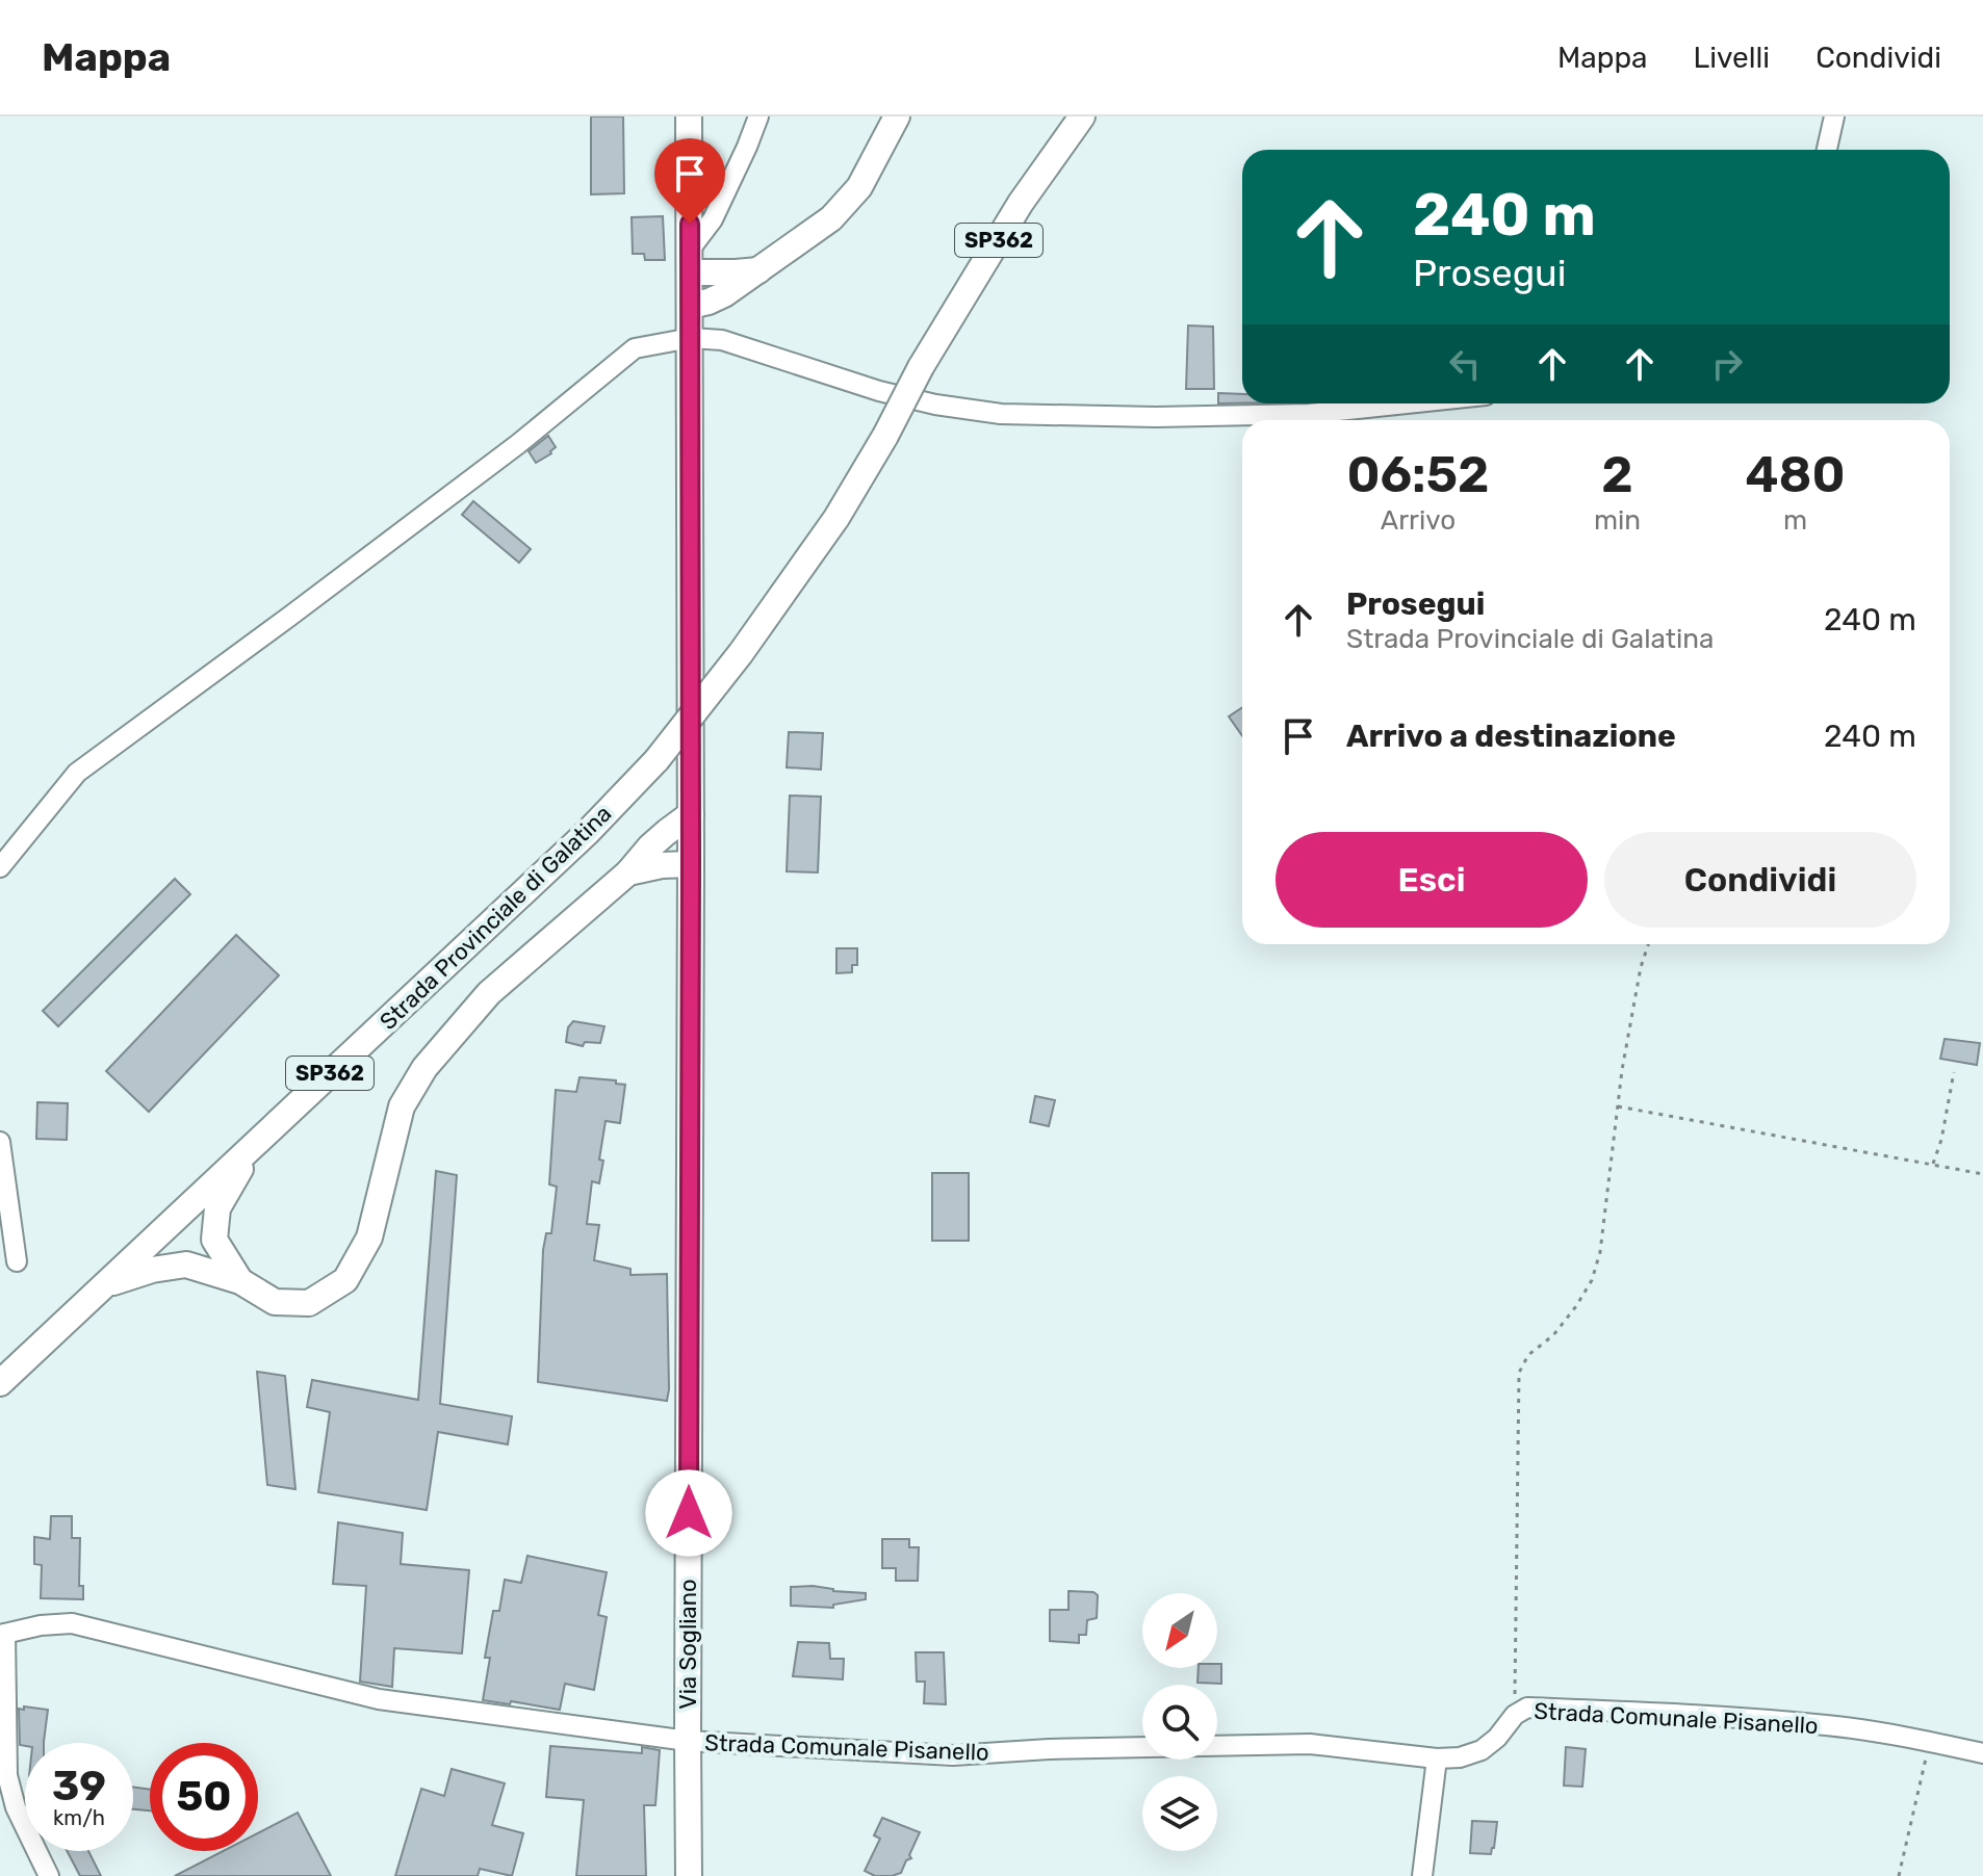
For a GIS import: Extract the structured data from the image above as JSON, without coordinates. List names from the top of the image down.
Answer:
{
  "streets": {
    "main road": ["SP362", "Strada Provinciale di Galatina", "Via Sogliano"],
    "street": ["Strada Comunale Pisanello"]
  },
  "crossings": [
    ["Via Sogliano", "Strada Comunale Pisanello"]
  ],
  "north": "bottom left",
  "page": {
    "header": "Mappa",
    "nav": ["Mappa", "Livelli", "Condividi"],
    "turn": ["240 m", "Prosegui"],
    "eta": [
      "06:52",
      "Arrivo",
      "2",
      "min",
      "480",
      "m"
    ],
    "list": [
      {
        "name": "Prosegui",
        "note": "Strada Provinciale di Galatina",
        "value": "240 m"
      },
      {
        "name": "Arrivo a destinazione",
        "value": "240 m"
      }
    ],
    "buttons": ["Esci", "Condividi"],
    "speed": "39 km/h",
    "limit": "50"
  }
}
